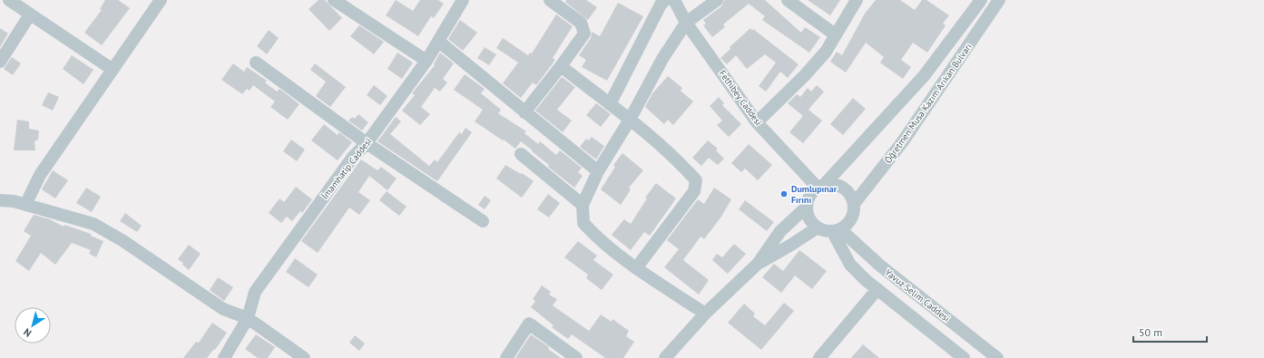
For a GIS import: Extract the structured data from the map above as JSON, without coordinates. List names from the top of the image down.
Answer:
{
  "streets": {
    "street": [
      "Fethibey Caddesi",
      "Öğretmen Musa Kazım Arıkan Bulvarı",
      "İmamhatip Caddesi",
      "Yavuz Selim Caddesi"
    ]
  },
  "crossings": [
    ["Fethibey Caddesi", "Öğretmen Musa Kazım Arıkan Bulvarı"],
    ["Fethibey Caddesi", "Yavuz Selim Caddesi"],
    ["Öğretmen Musa Kazım Arıkan Bulvarı", "Yavuz Selim Caddesi"]
  ],
  "places": ["Dumlupınar Fırını"],
  "scale_bar": "50 m",
  "north": "bottom left"
}
